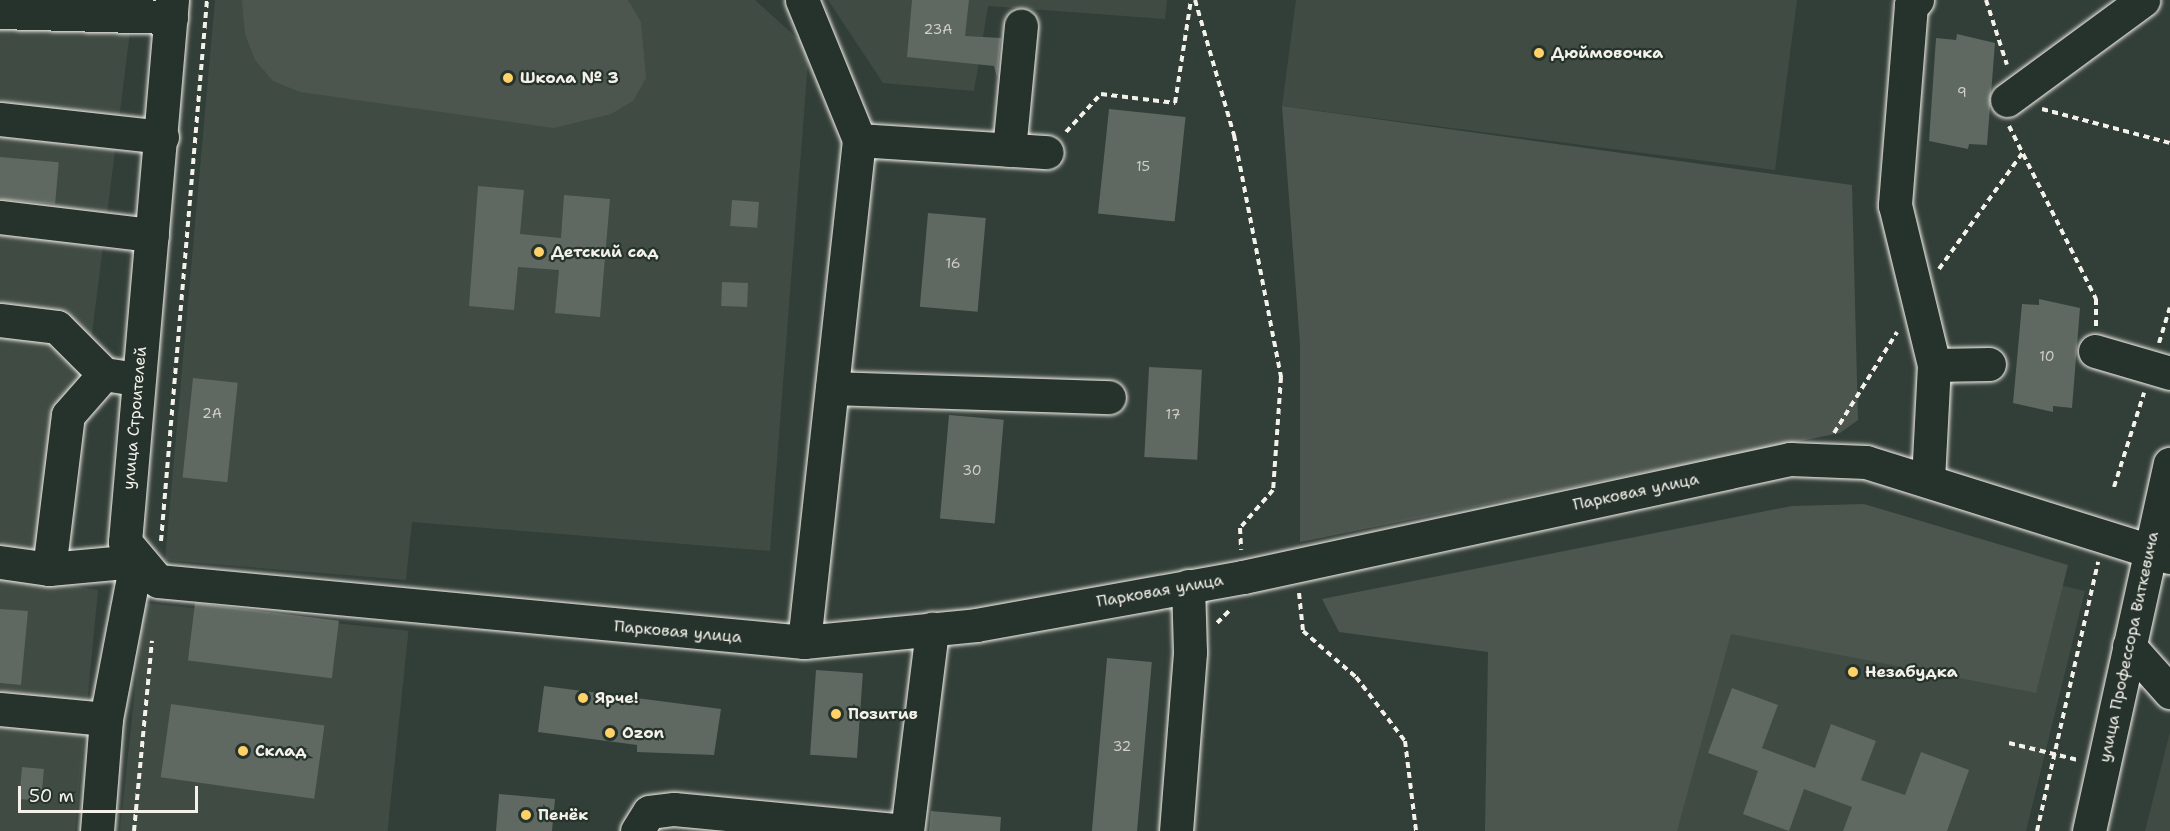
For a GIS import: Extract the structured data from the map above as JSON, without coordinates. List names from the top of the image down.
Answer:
{
  "streets": {
    "street": ["улица Строителей", "Парковая улица", "улица Профессора Виткевича"]
  },
  "crossings": [
    ["улица Строителей", "Парковая улица"],
    ["Парковая улица", "улица Профессора Виткевича"]
  ],
  "places": [
    "Дюймовочка",
    "Школа № 3",
    "Детский сад",
    "Незабудка",
    "Ярче!",
    "Позитив",
    "Ozon",
    "Склад",
    "Пенёк"
  ],
  "house_numbers": [
    "23А",
    "9",
    "15",
    "16",
    "10",
    "2А",
    "17",
    "30",
    "32"
  ],
  "scale_bar": "50 m"
}
